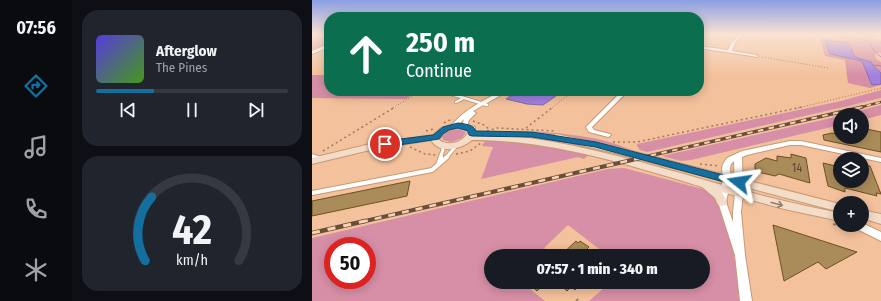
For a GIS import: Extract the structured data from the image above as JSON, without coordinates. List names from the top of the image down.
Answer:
{
  "house_numbers": ["14"],
  "page": {
    "tabs": "07:56",
    "turn": ["250 m", "Continue"],
    "song": ["Afterglow", "The Pines"],
    "map_buttons": "+",
    "limit": "50",
    "trip": "07:57 · 1 min · 340 m",
    "gauge": ["42", "km/h"]
  }
}
